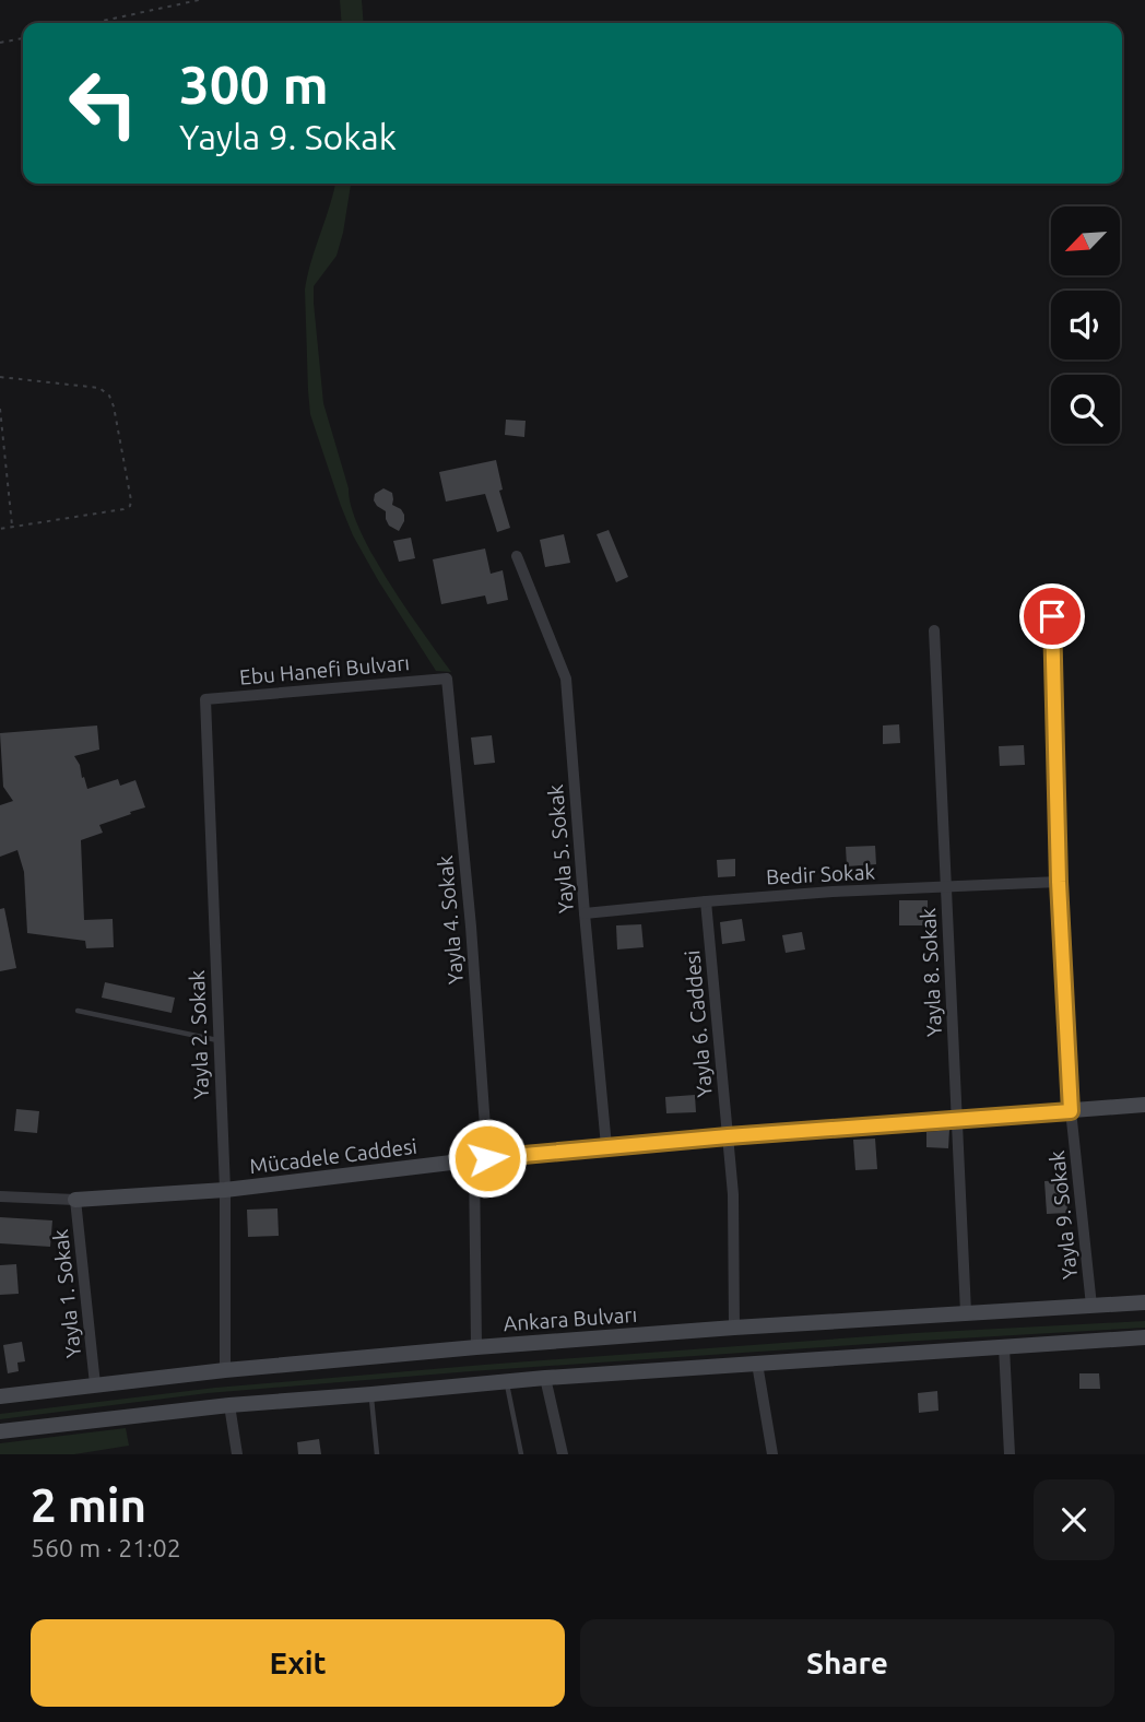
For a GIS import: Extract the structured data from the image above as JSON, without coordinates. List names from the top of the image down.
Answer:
{
  "streets": {
    "main road": ["Mücadele Caddesi", "Ankara Bulvarı"],
    "street": [
      "Ebu Hanefi Bulvarı",
      "Yayla 5. Sokak",
      "Bedir Sokak",
      "Yayla 4. Sokak",
      "Yayla 8. Sokak",
      "Yayla 6. Caddesi",
      "Yayla 2. Sokak",
      "Yayla 9. Sokak",
      "Yayla 1. Sokak"
    ]
  },
  "crossings": [
    ["Ebu Hanefi Bulvarı", "Yayla 4. Sokak"],
    ["Ebu Hanefi Bulvarı", "Yayla 2. Sokak"],
    ["Yayla 5. Sokak", "Bedir Sokak"],
    ["Yayla 5. Sokak", "Mücadele Caddesi"],
    ["Bedir Sokak", "Yayla 8. Sokak"],
    ["Bedir Sokak", "Yayla 6. Caddesi"],
    ["Bedir Sokak", "Yayla 9. Sokak"],
    ["Yayla 4. Sokak", "Mücadele Caddesi"],
    ["Yayla 4. Sokak", "Ankara Bulvarı"],
    ["Yayla 8. Sokak", "Mücadele Caddesi"],
    ["Yayla 8. Sokak", "Ankara Bulvarı"],
    ["Yayla 6. Caddesi", "Mücadele Caddesi"],
    ["Yayla 6. Caddesi", "Ankara Bulvarı"],
    ["Yayla 2. Sokak", "Mücadele Caddesi"],
    ["Yayla 2. Sokak", "Ankara Bulvarı"],
    ["Mücadele Caddesi", "Yayla 9. Sokak"],
    ["Mücadele Caddesi", "Yayla 1. Sokak"],
    ["Yayla 9. Sokak", "Ankara Bulvarı"],
    ["Yayla 1. Sokak", "Ankara Bulvarı"]
  ],
  "north": "bottom left",
  "page": {
    "turn": ["300 m", "Yayla 9. Sokak"],
    "heading": ["2 min", "560 m · 21:02"],
    "buttons": ["Exit", "Share"]
  }
}
